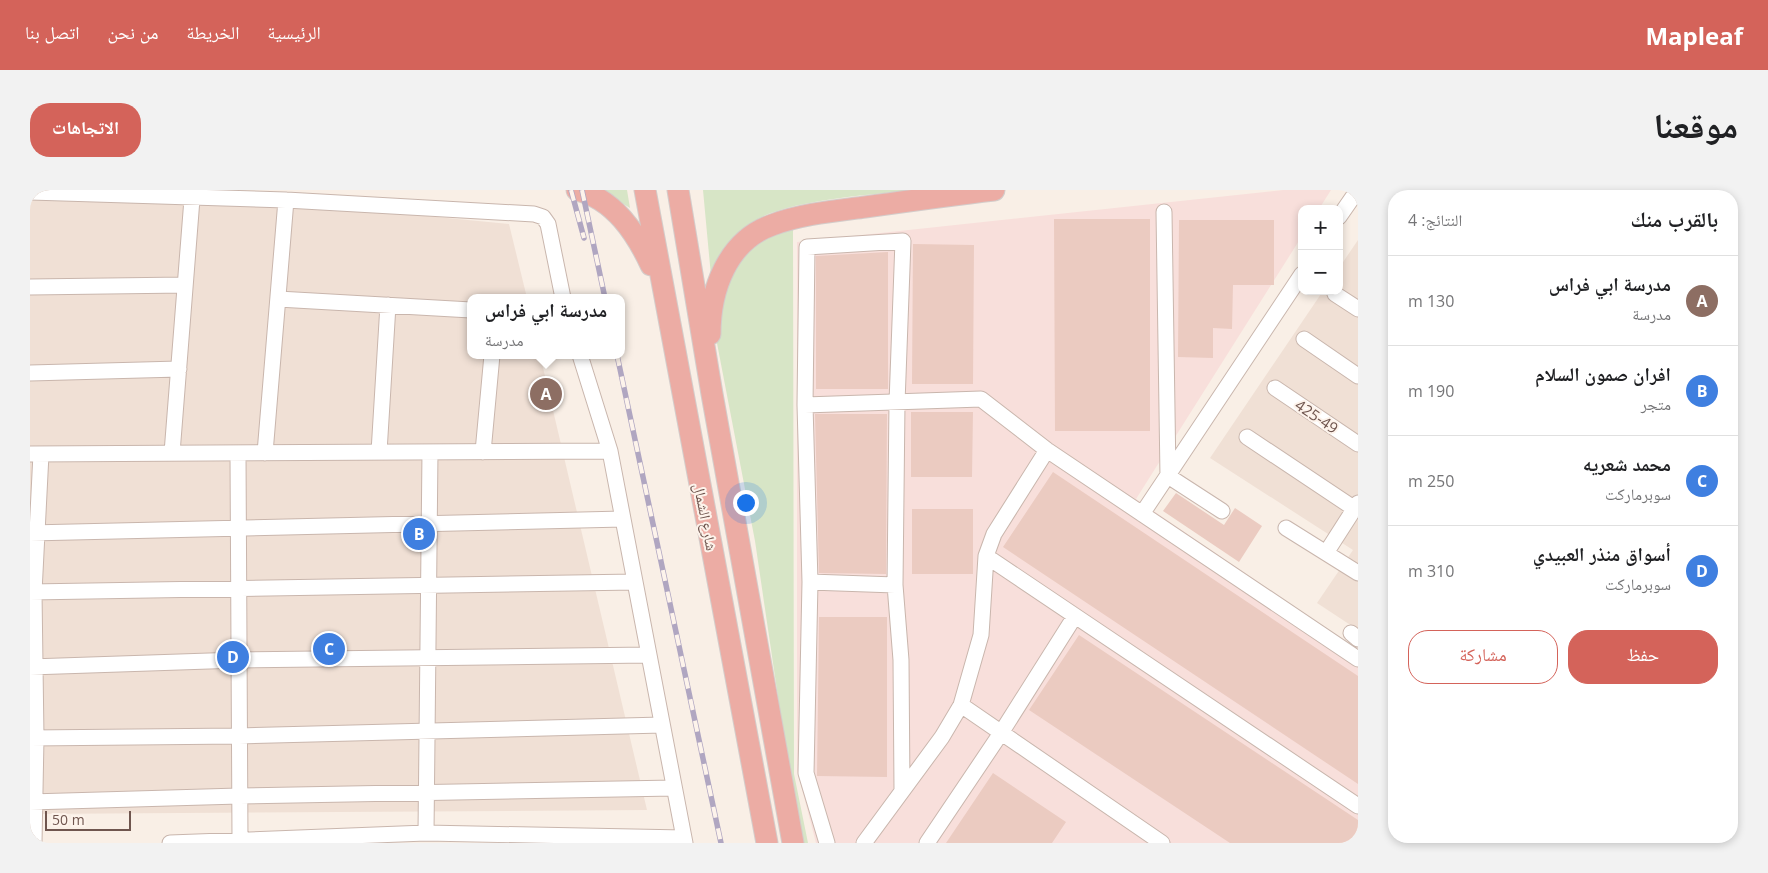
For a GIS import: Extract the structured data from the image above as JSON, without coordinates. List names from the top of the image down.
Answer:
{
  "streets": {
    "highway": ["شارع الشمال"],
    "street": ["425-49"]
  },
  "scale_bar": "50 m",
  "page": {
    "header": "Mapleaf",
    "nav": [
      "الرئيسية",
      "الخريطة",
      "من نحن",
      "اتصل بنا"
    ],
    "title": "موقعنا",
    "buttons": [
      "الاتجاهات",
      ["حفظ", "مشاركة"]
    ],
    "heading": ["بالقرب منك", "النتائج: 4"],
    "map_buttons": ["+", "−"],
    "list": [
      {
        "mark": "A",
        "name": "مدرسة ابي فراس",
        "note": "مدرسة",
        "value": "130 m"
      },
      {
        "mark": "B",
        "name": "افران صمون السلام",
        "note": "متجر",
        "value": "190 m"
      },
      {
        "mark": "C",
        "name": "محمد شعريه",
        "note": "سوبرماركت",
        "value": "250 m"
      },
      {
        "mark": "D",
        "name": "أسواق منذر العبيدي",
        "note": "سوبرماركت",
        "value": "310 m"
      }
    ],
    "popup": ["مدرسة ابي فراس", "مدرسة"],
    "pins": [
      "A",
      "B",
      "C",
      "D"
    ],
    "scale": "50 m"
  }
}
